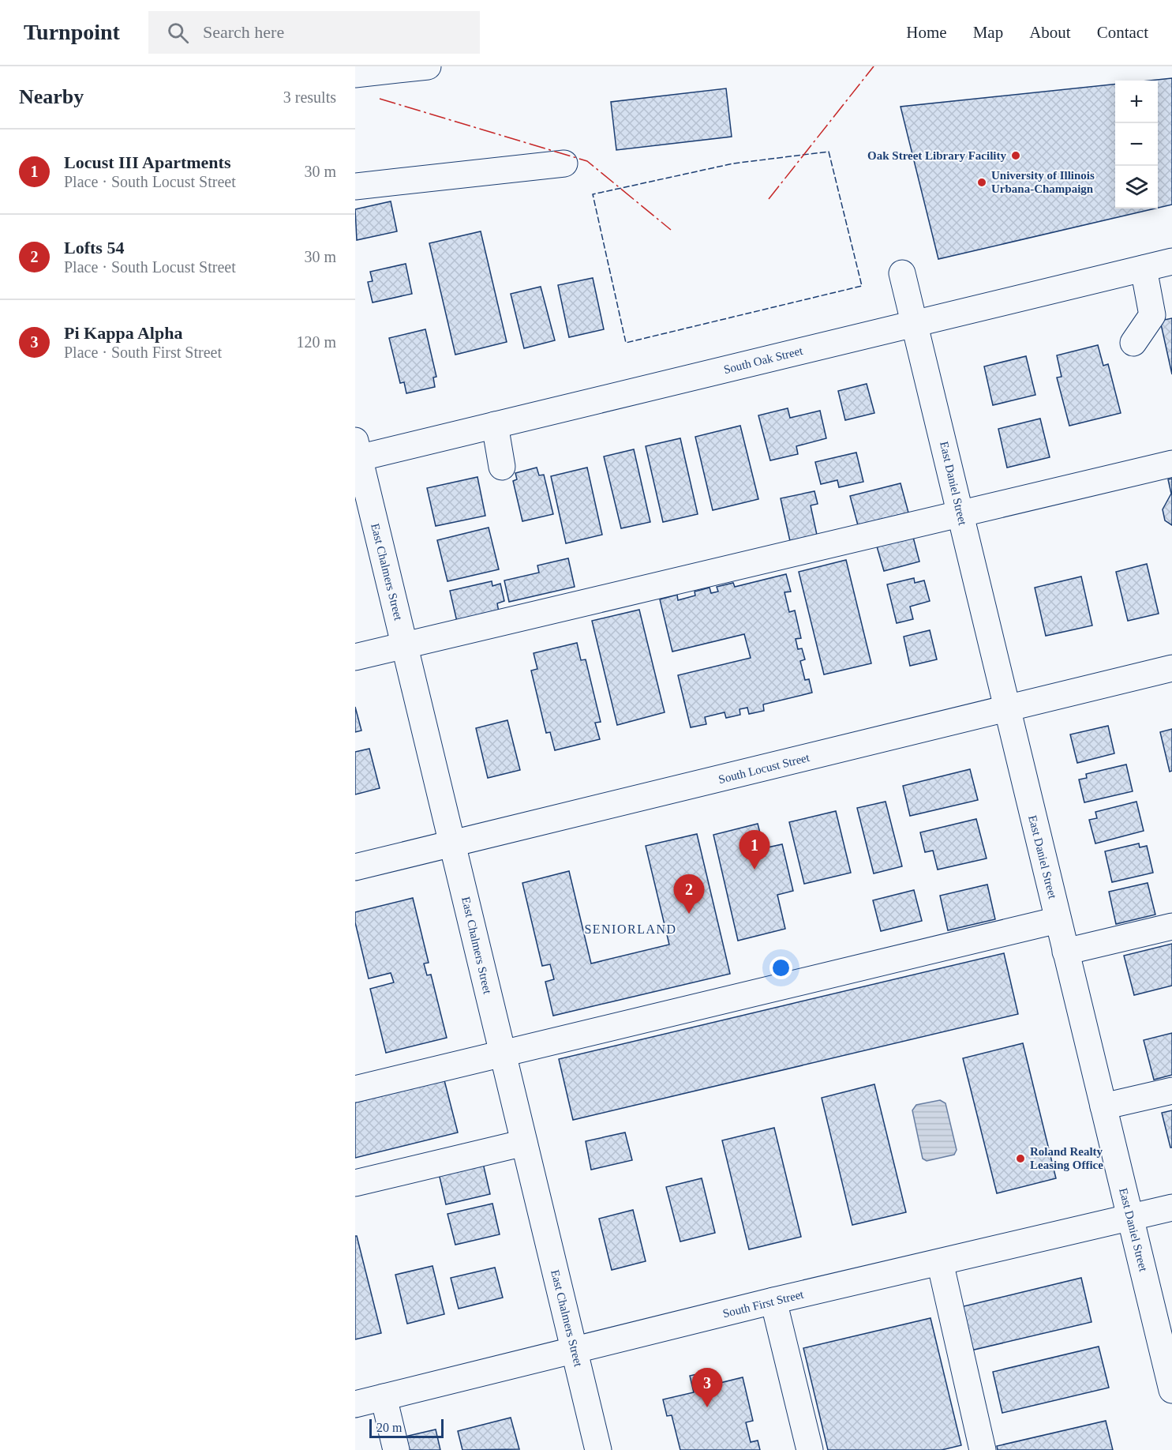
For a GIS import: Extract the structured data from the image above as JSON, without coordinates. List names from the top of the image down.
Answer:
{
  "streets": {
    "street": [
      "South Oak Street",
      "East Daniel Street",
      "East Chalmers Street",
      "South Locust Street",
      "South First Street"
    ]
  },
  "crossings": [
    ["South Oak Street", "East Daniel Street"],
    ["South Oak Street", "East Chalmers Street"],
    ["East Daniel Street", "South Locust Street"],
    ["East Daniel Street", "South First Street"],
    ["East Chalmers Street", "South Locust Street"],
    ["East Chalmers Street", "South First Street"]
  ],
  "districts": ["SENIORLAND"],
  "places": ["Oak Street Library Facility", "University of Illinois Urbana-Champaign", "Roland Realty Leasing Office"],
  "scale_bar": "20 m",
  "page": {
    "header": "Turnpoint",
    "search": "Search here",
    "nav": [
      "Home",
      "Map",
      "About",
      "Contact"
    ],
    "heading": ["Nearby", "3 results"],
    "map_buttons": ["+", "−"],
    "list": [
      {
        "mark": "1",
        "name": "Locust III Apartments",
        "note": "Place · South Locust Street",
        "value": "30 m"
      },
      {
        "mark": "2",
        "name": "Lofts 54",
        "note": "Place · South Locust Street",
        "value": "30 m"
      },
      {
        "mark": "3",
        "name": "Pi Kappa Alpha",
        "note": "Place · South First Street",
        "value": "120 m"
      }
    ],
    "pins": ["1", "2", "3"],
    "scale": "20 m"
  }
}
